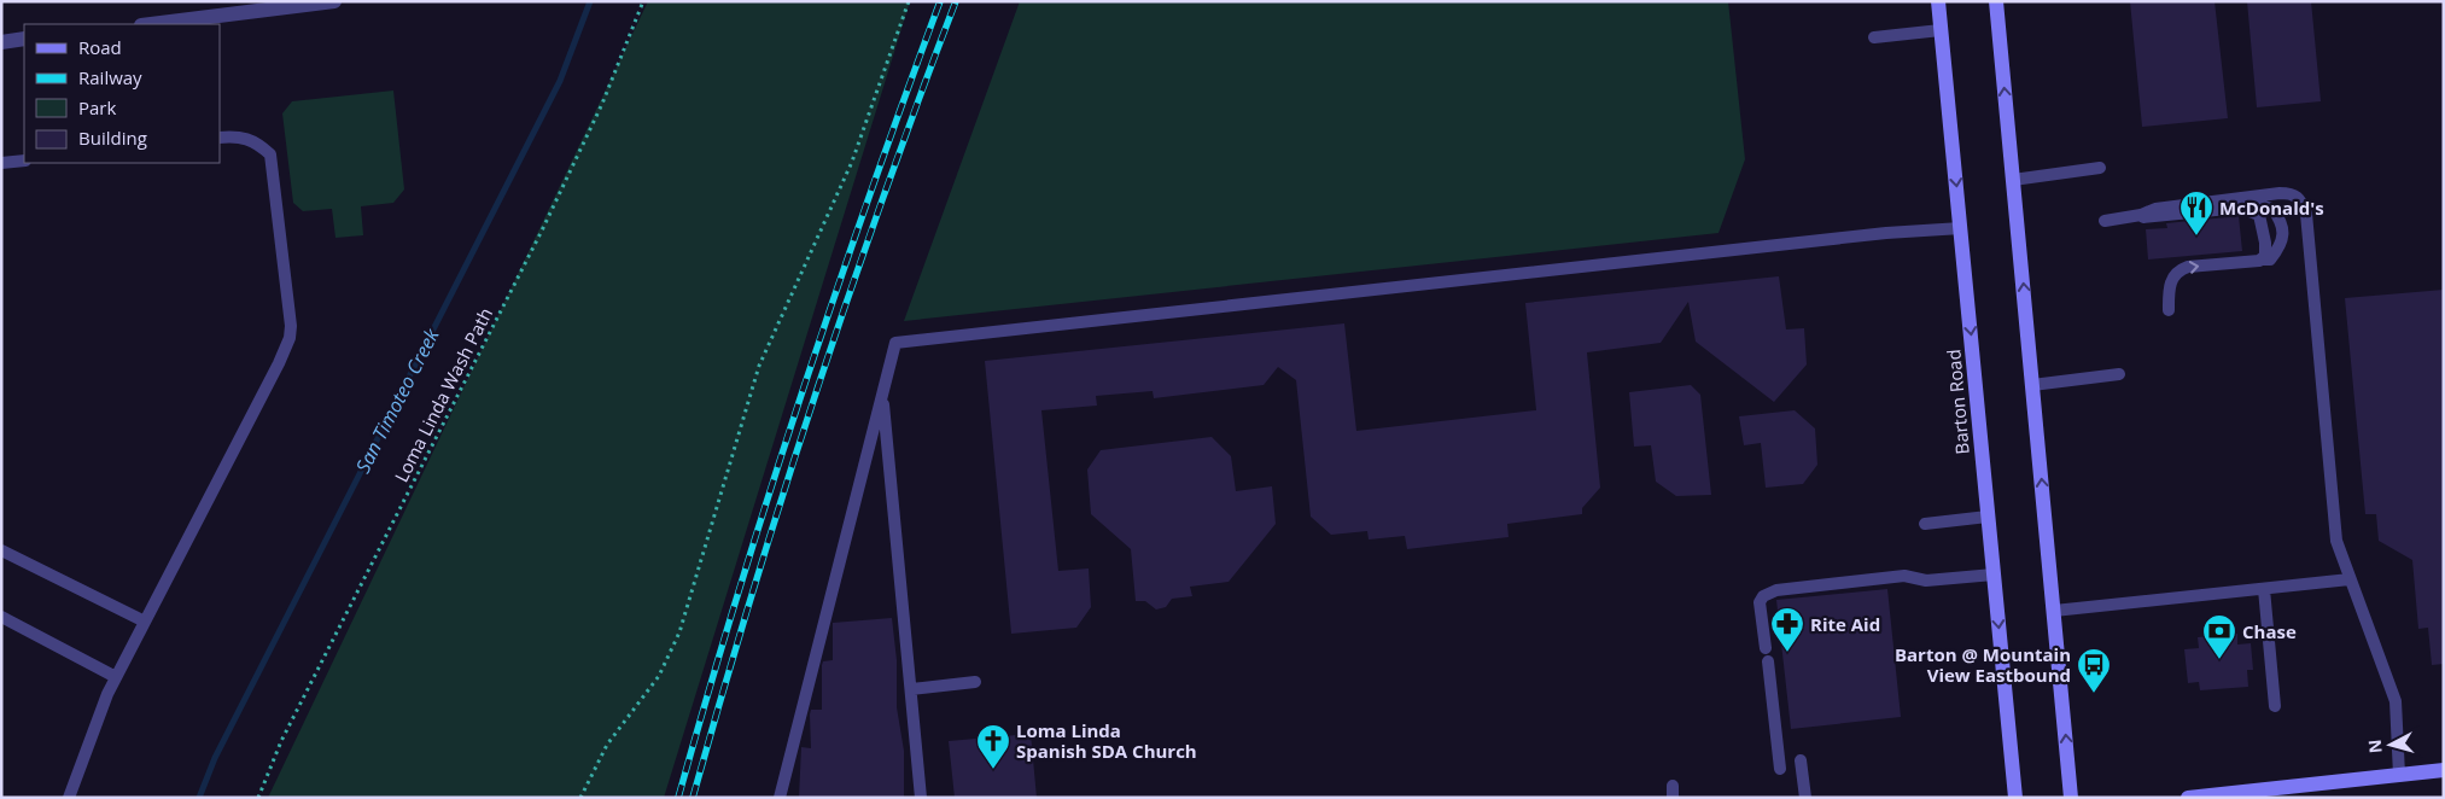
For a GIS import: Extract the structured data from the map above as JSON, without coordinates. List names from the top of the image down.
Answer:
{
  "streets": {
    "main road": ["Barton Road"],
    "path": ["Loma Linda Wash Path"]
  },
  "water": ["San Timoteo Creek"],
  "places": {
    "restaurant": ["McDonald's"],
    "pharmacy": ["Rite Aid"],
    "bank": ["Chase"],
    "bus stop": ["Barton @ Mountain View Eastbound"],
    "church": ["Loma Linda Spanish SDA Church"]
  },
  "legend": [
    "Road",
    "Railway",
    "Park",
    "Building"
  ],
  "north": "left"
}
